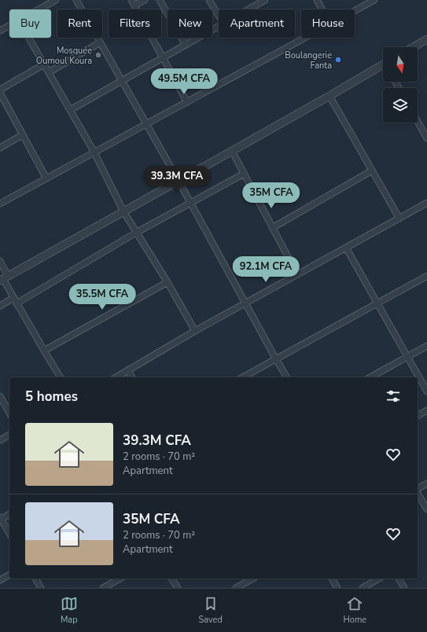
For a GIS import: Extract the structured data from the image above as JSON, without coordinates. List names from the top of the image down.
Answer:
{
  "places": ["Mosquée Oumoul Koura", "Boulangerie Fanta"],
  "north": "bottom",
  "page": {
    "chip": [
      "Buy",
      "Rent",
      "Filters",
      "New",
      "Apartment",
      "House"
    ],
    "price": [
      "49.5M CFA",
      "39.3M CFA",
      "35M CFA",
      "92.1M CFA",
      "35.5M CFA"
    ],
    "heading": "5 homes",
    "list": [
      {
        "name": "39.3M CFA",
        "note": "2 rooms · 70 m² · Apartment"
      },
      {
        "name": "35M CFA",
        "note": "2 rooms · 70 m² · Apartment"
      }
    ],
    "tabs": ["Map", "Saved", "Home"]
  }
}
